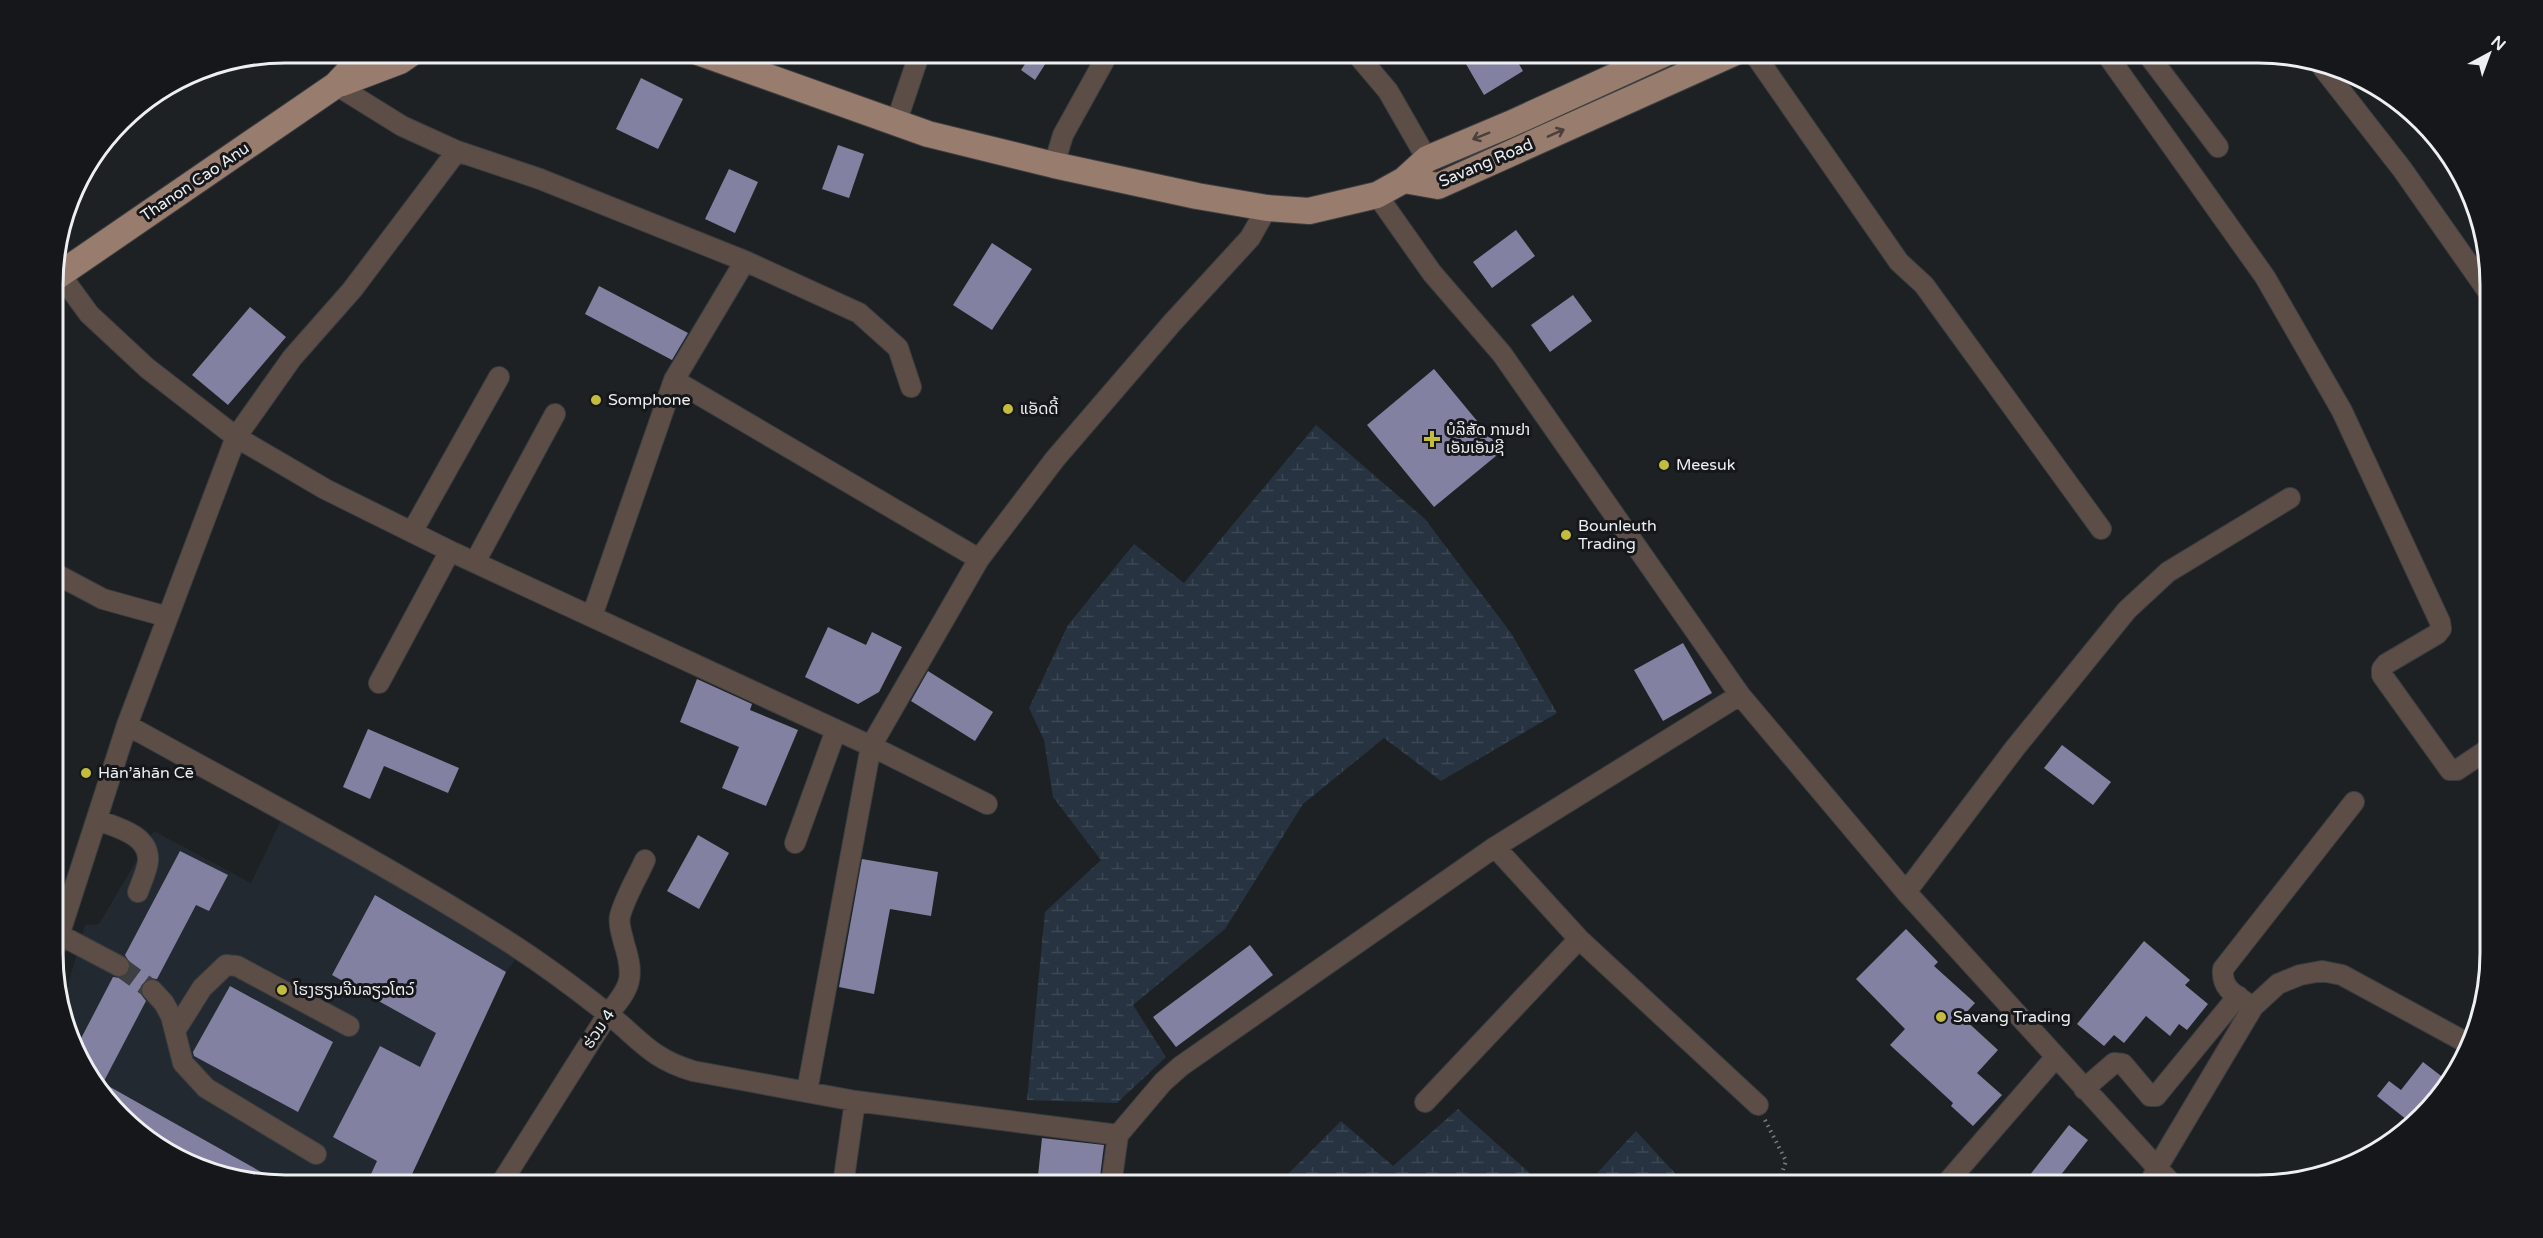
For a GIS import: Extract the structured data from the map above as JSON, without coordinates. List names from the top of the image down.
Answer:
{
  "streets": {
    "main road": ["Savang Road", "Thanon Cao Anu"],
    "street": ["ຮ່ວມ 4"]
  },
  "places": {
    "other": [
      "Somphone",
      "ແອັດດີ້",
      "Meesuk",
      "Bounleuth Trading",
      "Hān’āhān Cē",
      "ໂຮງຮຽນຈີນລຽວໂຕວ໌",
      "Savang Trading"
    ],
    "health": ["ບໍລິສັດ ການຢາ ເອັນເອັນຊີ"]
  },
  "north": "top right"
}
